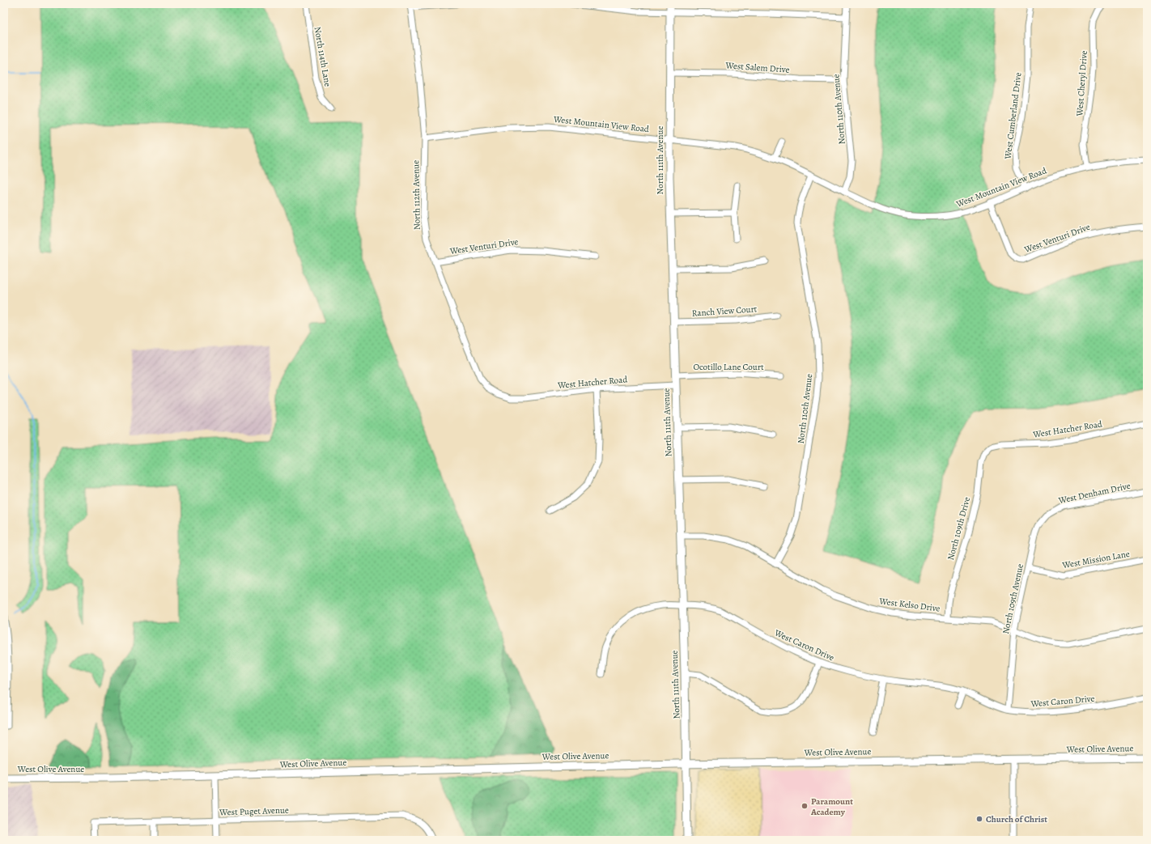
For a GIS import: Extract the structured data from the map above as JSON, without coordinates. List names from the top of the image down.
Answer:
{
  "streets": {
    "main road": ["North 111th Avenue", "West Olive Avenue"],
    "street": [
      "North 114th Lane",
      "West Salem Drive",
      "West Cheryl Drive",
      "North 110th Avenue",
      "West Cumberland Drive",
      "West Mountain View Road",
      "North 112th Avenue",
      "West Venturi Drive",
      "Ranch View Court",
      "Ocotillo Lane Court",
      "West Hatcher Road",
      "West Denham Drive",
      "North 109th Drive",
      "West Mission Lane",
      "North 109th Avenue",
      "West Kelso Drive",
      "West Caron Drive",
      "West Puget Avenue"
    ]
  },
  "crossings": [
    ["West Salem Drive", "North 110th Avenue"],
    ["West Salem Drive", "North 111th Avenue"],
    ["West Cheryl Drive", "West Mountain View Road"],
    ["North 110th Avenue", "West Mountain View Road"],
    ["North 110th Avenue", "West Kelso Drive"],
    ["West Cumberland Drive", "West Mountain View Road"],
    ["West Mountain View Road", "North 111th Avenue"],
    ["West Mountain View Road", "North 112th Avenue"],
    ["West Mountain View Road", "West Venturi Drive"],
    ["North 111th Avenue", "Ranch View Court"],
    ["North 111th Avenue", "Ocotillo Lane Court"],
    ["North 111th Avenue", "West Hatcher Road"],
    ["North 111th Avenue", "West Kelso Drive"],
    ["North 111th Avenue", "West Caron Drive"],
    ["North 111th Avenue", "West Olive Avenue"],
    ["North 112th Avenue", "West Venturi Drive"],
    ["North 112th Avenue", "West Hatcher Road"],
    ["West Hatcher Road", "North 109th Drive"],
    ["West Denham Drive", "North 109th Avenue"],
    ["North 109th Drive", "West Kelso Drive"],
    ["West Mission Lane", "North 109th Avenue"],
    ["North 109th Avenue", "West Kelso Drive"],
    ["North 109th Avenue", "West Caron Drive"]
  ],
  "places": ["Paramount Academy", "Church of Christ"]
}
